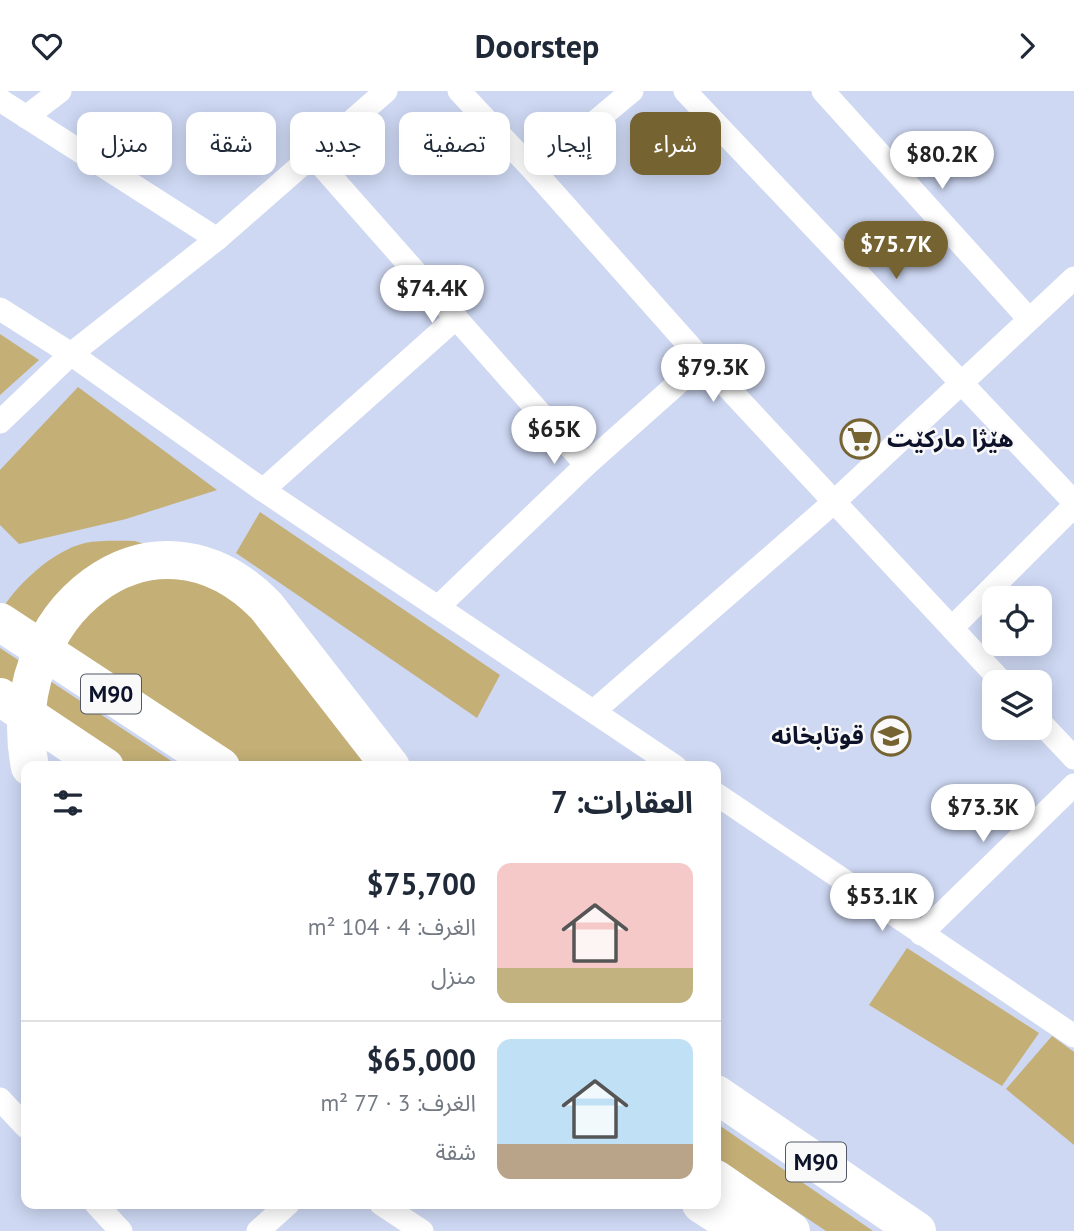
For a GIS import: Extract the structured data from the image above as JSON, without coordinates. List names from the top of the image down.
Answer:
{
  "streets": {
    "highway": ["M90"]
  },
  "places": {
    "supermarket": ["هێژا ماركێت"],
    "school or university": ["قوتابخانه"]
  },
  "page": {
    "header": "Doorstep",
    "chip": [
      "شراء",
      "إيجار",
      "تصفية",
      "جديد",
      "شقة",
      "منزل"
    ],
    "price": [
      "$80.2K",
      "$75.7K",
      "$74.4K",
      "$79.3K",
      "$65K",
      "$73.3K",
      "$53.1K"
    ],
    "heading": "العقارات: 7",
    "list": [
      {
        "name": "$75,700",
        "note": "الغرف: 4 · 104 m² · منزل"
      },
      {
        "name": "$65,000",
        "note": "الغرف: 3 · 77 m² · شقة"
      }
    ]
  }
}
